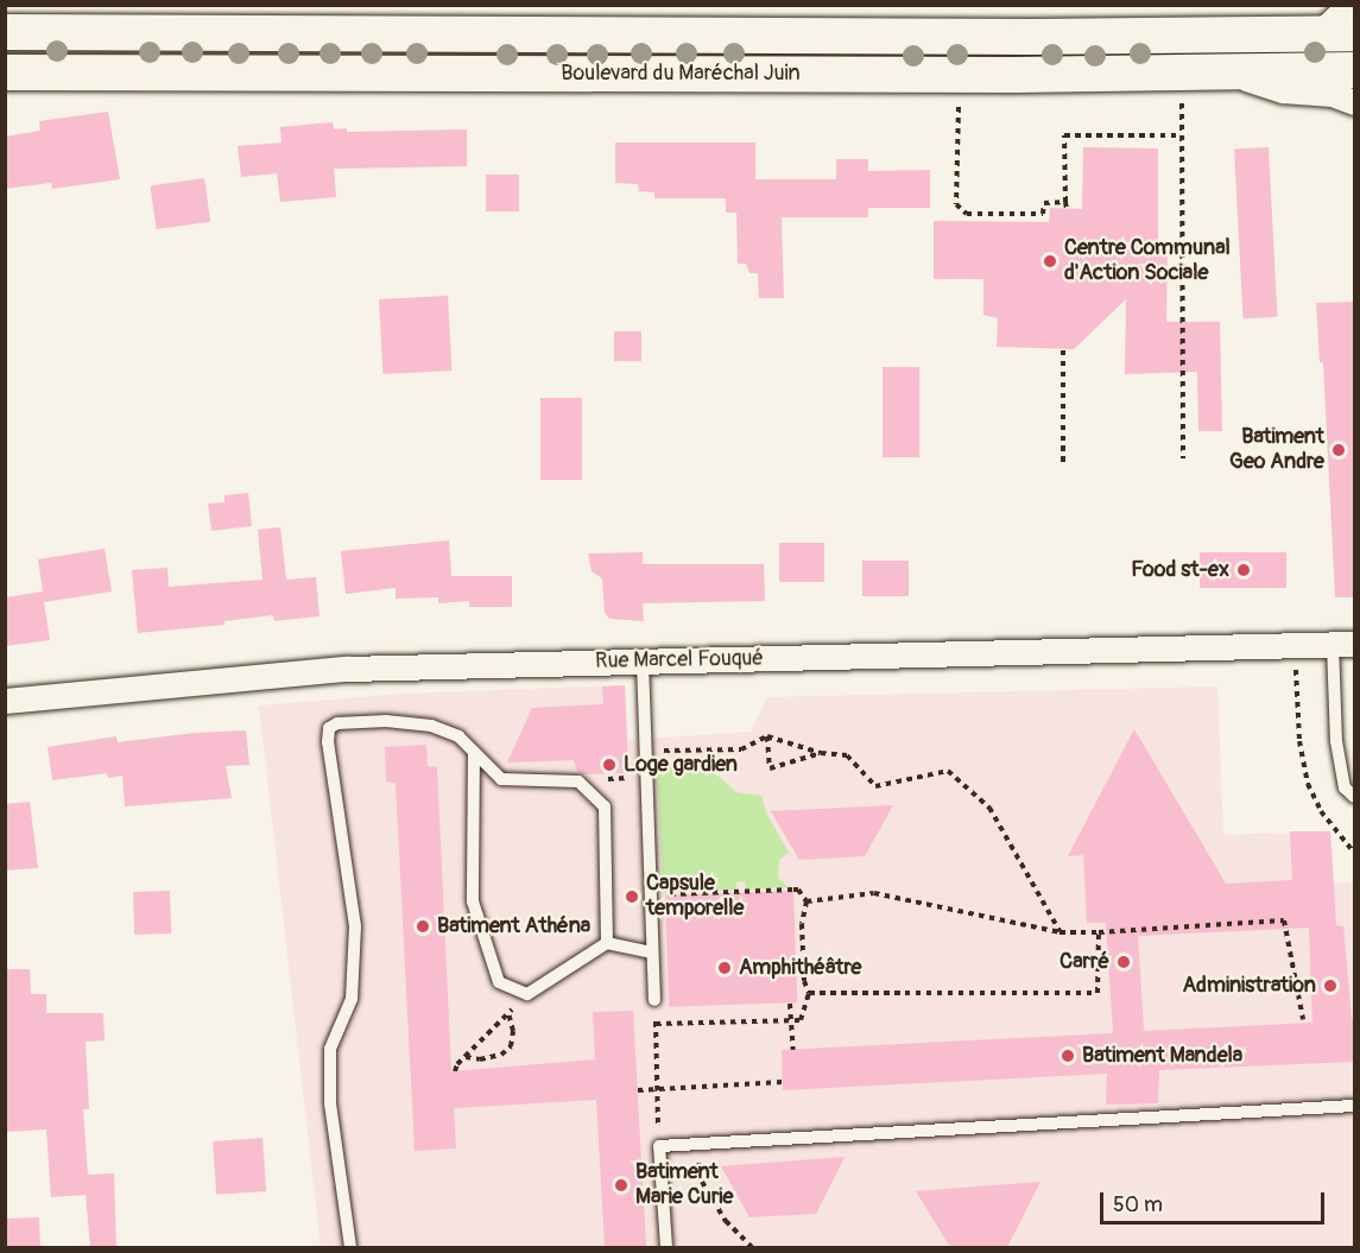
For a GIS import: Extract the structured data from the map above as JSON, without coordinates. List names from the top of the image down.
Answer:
{
  "streets": {
    "main road": ["Boulevard du Maréchal Juin"],
    "street": ["Rue Marcel Fouqué"]
  },
  "places": [
    "Centre Communal d'Action Sociale",
    "Batiment Geo Andre",
    "Food st-ex",
    "Loge gardien",
    "Capsule temporelle",
    "Batiment Athéna",
    "Carré",
    "Amphithéâtre",
    "Administration",
    "Batiment Mandela",
    "Batiment Marie Curie"
  ],
  "scale_bar": "50 m"
}
